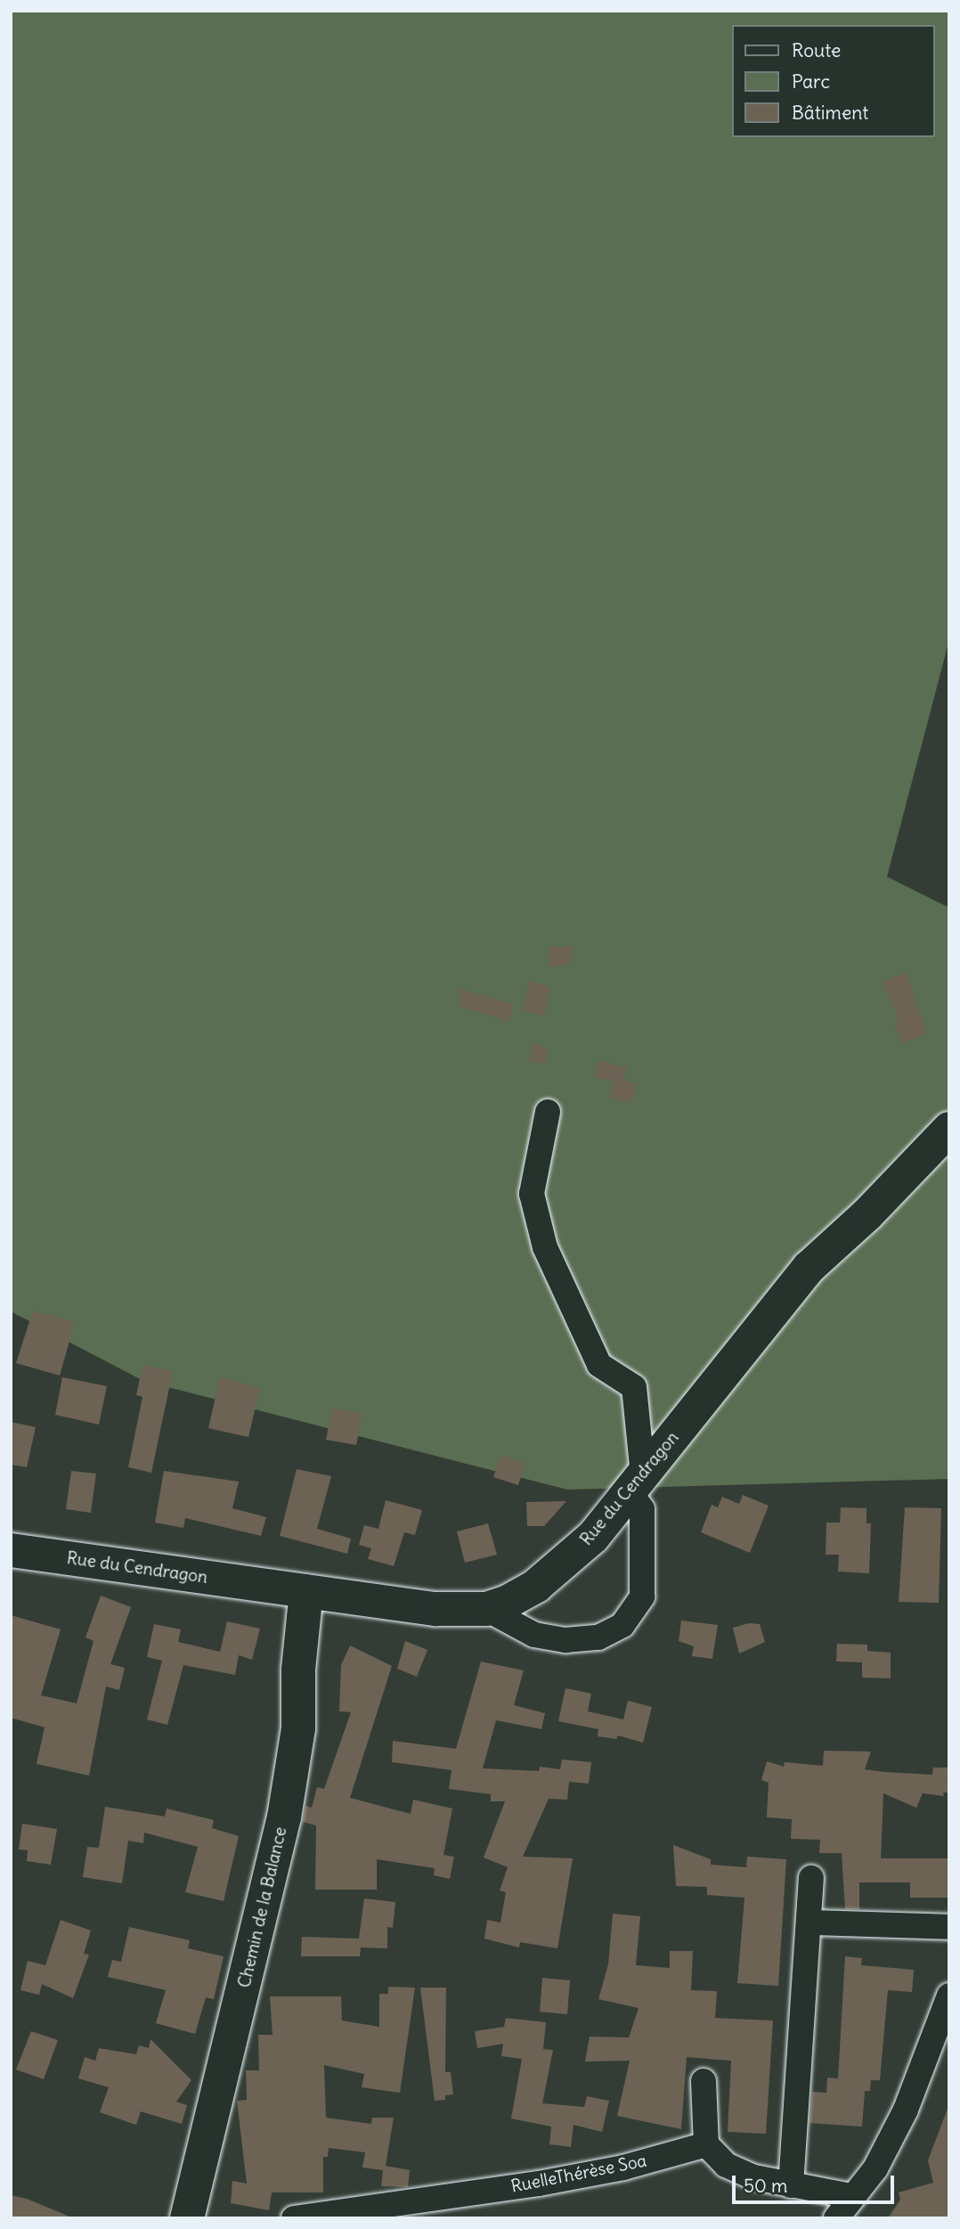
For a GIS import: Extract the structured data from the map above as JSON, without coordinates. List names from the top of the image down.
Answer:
{
  "streets": {
    "main road": ["Rue du Cendragon", "Chemin de la Balance"],
    "street": ["RuelleThérèse Soa"]
  },
  "crossings": [
    ["Rue du Cendragon", "Chemin de la Balance"]
  ],
  "legend": ["Route", "Parc", "Bâtiment"],
  "scale_bar": "50 m"
}
